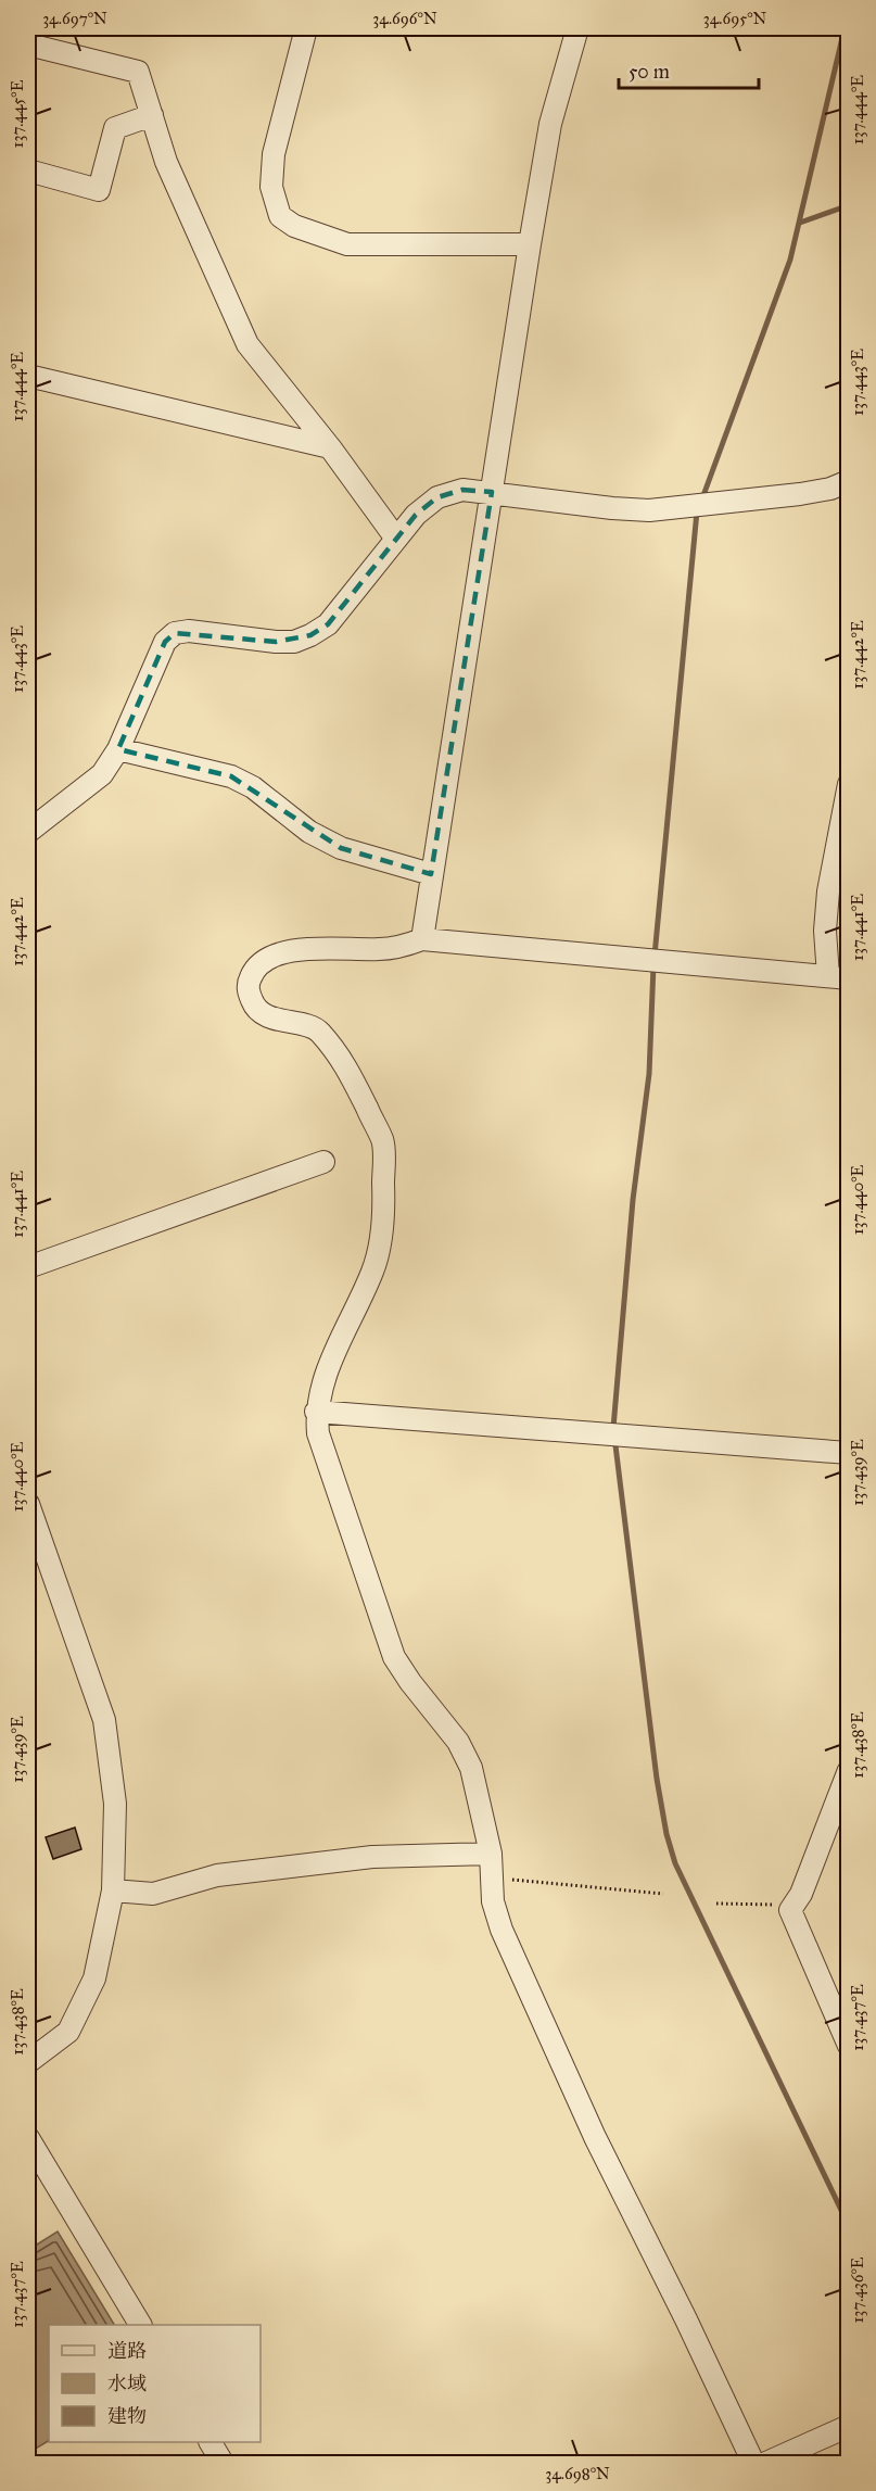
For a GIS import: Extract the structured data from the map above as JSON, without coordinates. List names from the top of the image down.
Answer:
{
  "legend": ["道路", "水域", "建物"],
  "scale_bar": "50 m",
  "coordinates": [
    "34.697°N",
    "34.696°N",
    "34.695°N",
    "137.444°E",
    "137.445°E",
    "137.443°E",
    "137.442°E",
    "137.441°E",
    "137.440°E",
    "137.439°E",
    "137.438°E",
    "137.437°E",
    "137.436°E",
    "34.698°N"
  ]
}
